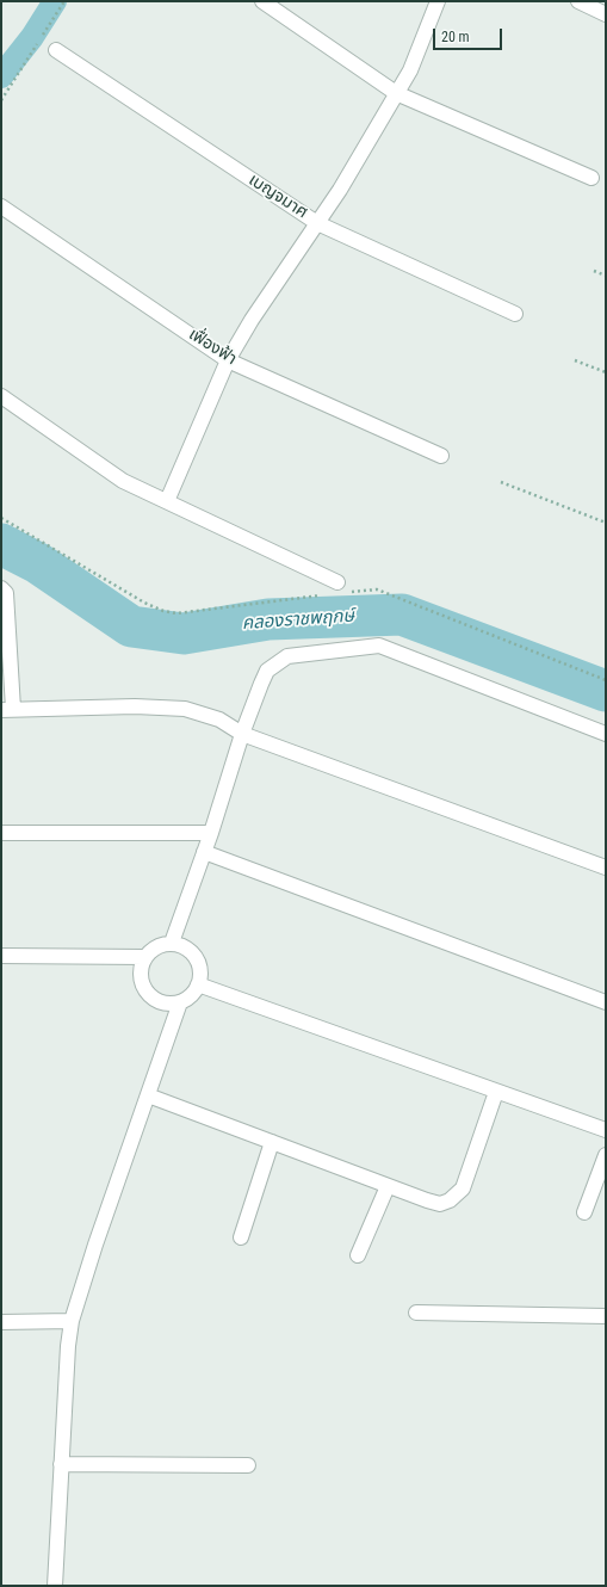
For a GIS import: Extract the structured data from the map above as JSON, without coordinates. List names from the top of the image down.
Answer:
{
  "streets": {
    "street": ["เบญจมาศ", "เฟื่องฟ้า"]
  },
  "water": ["คลองราชพฤกษ์"],
  "scale_bar": "20 m"
}
